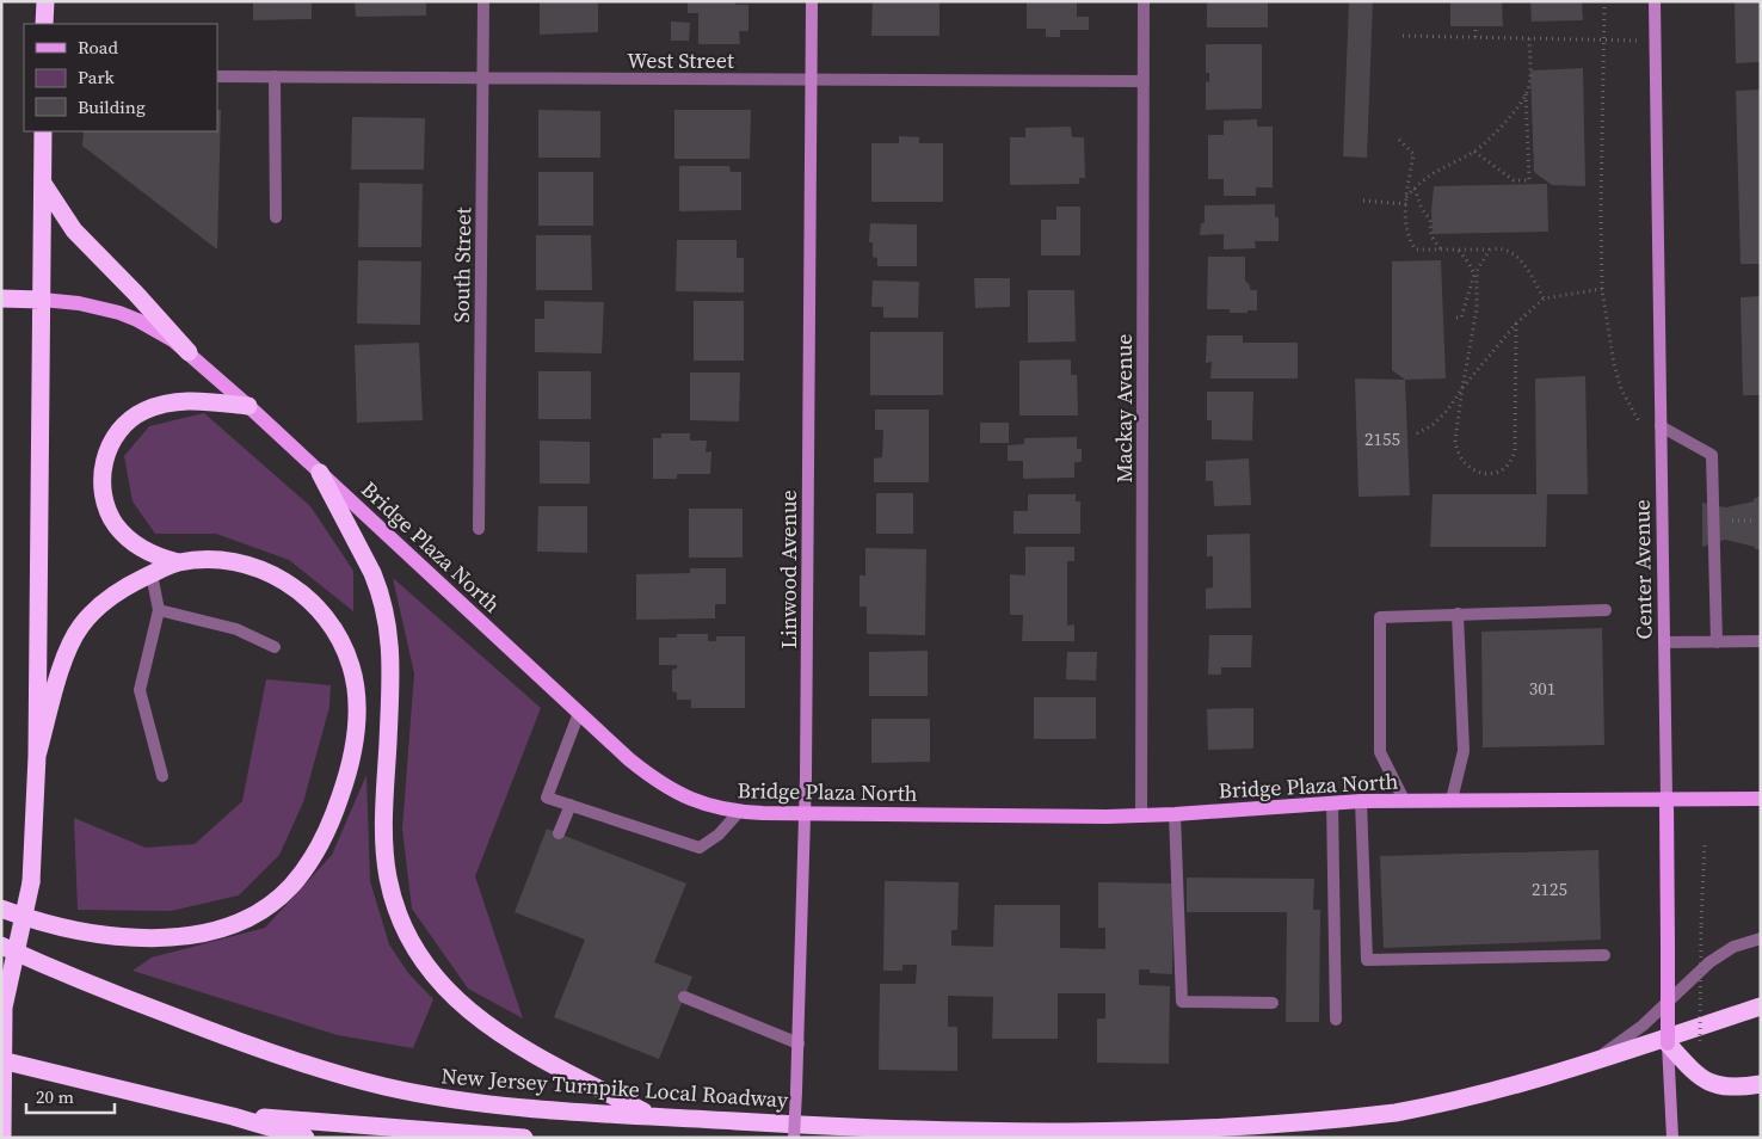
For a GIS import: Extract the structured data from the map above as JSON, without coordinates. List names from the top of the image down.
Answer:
{
  "streets": {
    "highway": ["New Jersey Turnpike Local Roadway"],
    "main road": ["Bridge Plaza North", "Center Avenue"],
    "street": [
      "West Street",
      "South Street",
      "Mackay Avenue",
      "Linwood Avenue"
    ]
  },
  "crossings": [
    ["West Street", "South Street"],
    ["West Street", "Mackay Avenue"],
    ["West Street", "Linwood Avenue"],
    ["Mackay Avenue", "Bridge Plaza North"],
    ["Bridge Plaza North", "Linwood Avenue"],
    ["Bridge Plaza North", "Center Avenue"]
  ],
  "house_numbers": ["2155", "301", "2125"],
  "legend": ["Road", "Park", "Building"],
  "scale_bar": "20 m"
}
